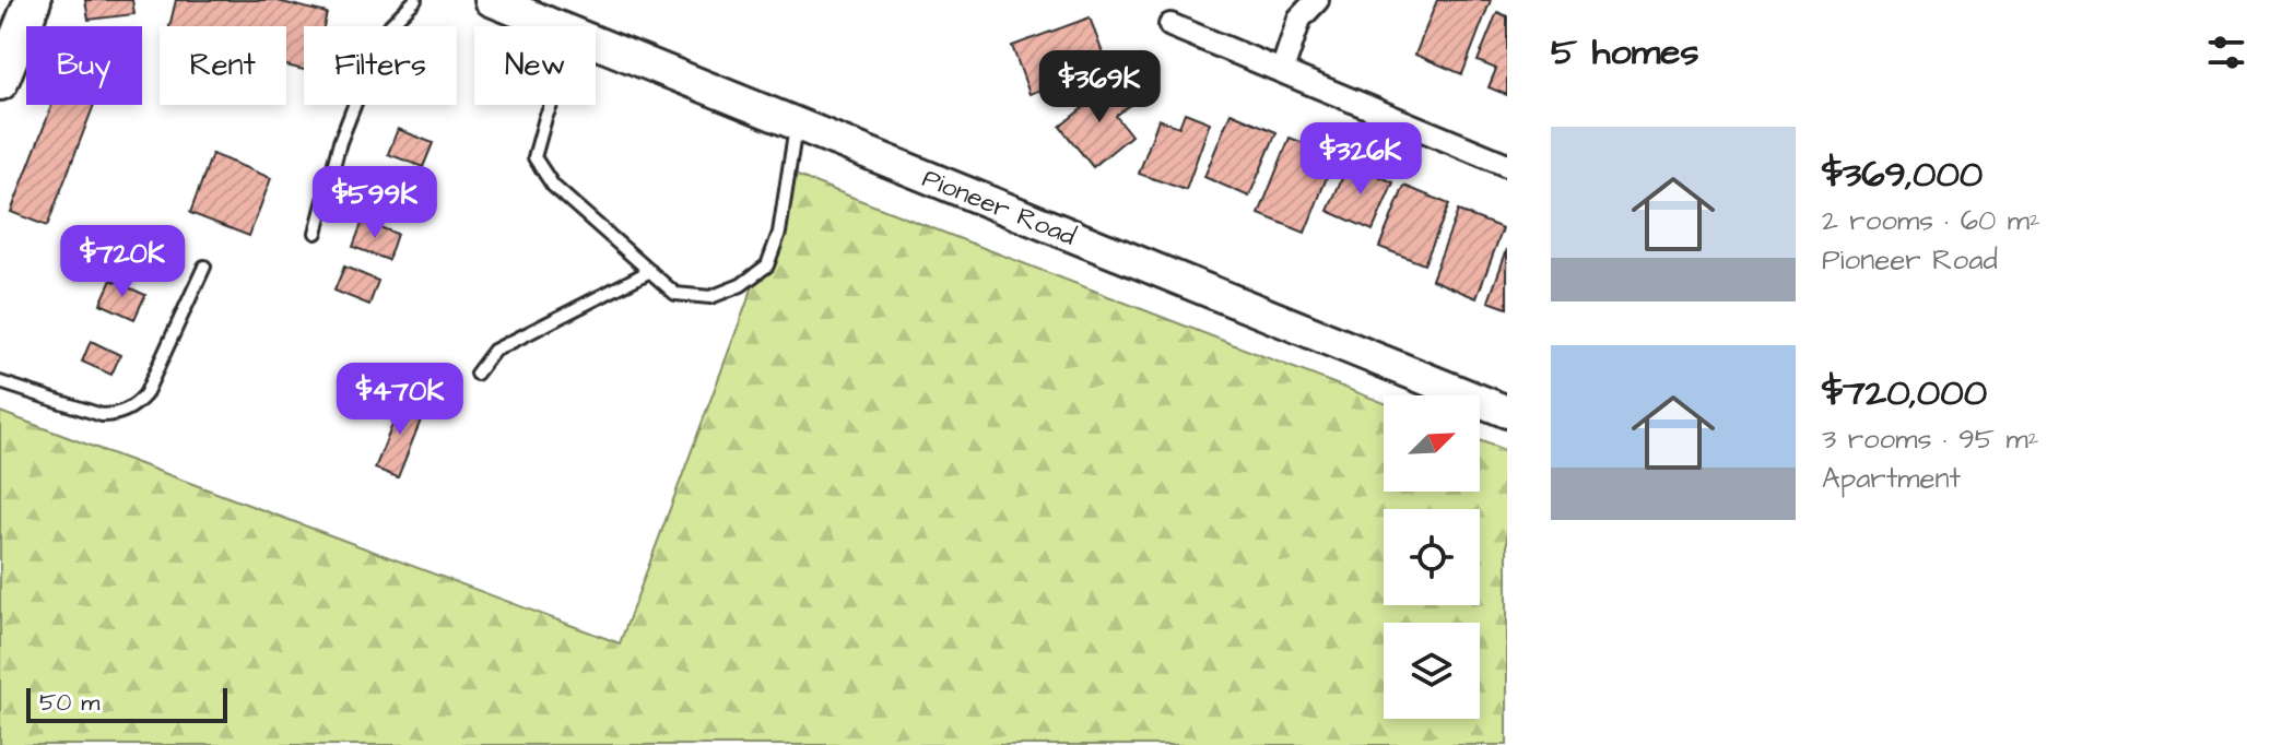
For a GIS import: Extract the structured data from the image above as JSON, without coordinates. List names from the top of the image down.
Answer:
{
  "streets": {
    "main road": ["Pioneer Road"]
  },
  "scale_bar": "50 m",
  "north": "top right",
  "page": {
    "heading": "5 homes",
    "chip": [
      "Buy",
      "Rent",
      "Filters",
      "New"
    ],
    "price": [
      "$369K",
      "$326K",
      "$599K",
      "$720K",
      "$470K"
    ],
    "list": [
      {
        "name": "$369,000",
        "note": "2 rooms · 60 m² · Pioneer Road"
      },
      {
        "name": "$720,000",
        "note": "3 rooms · 95 m² · Apartment"
      }
    ],
    "scale": "50 m"
  }
}
